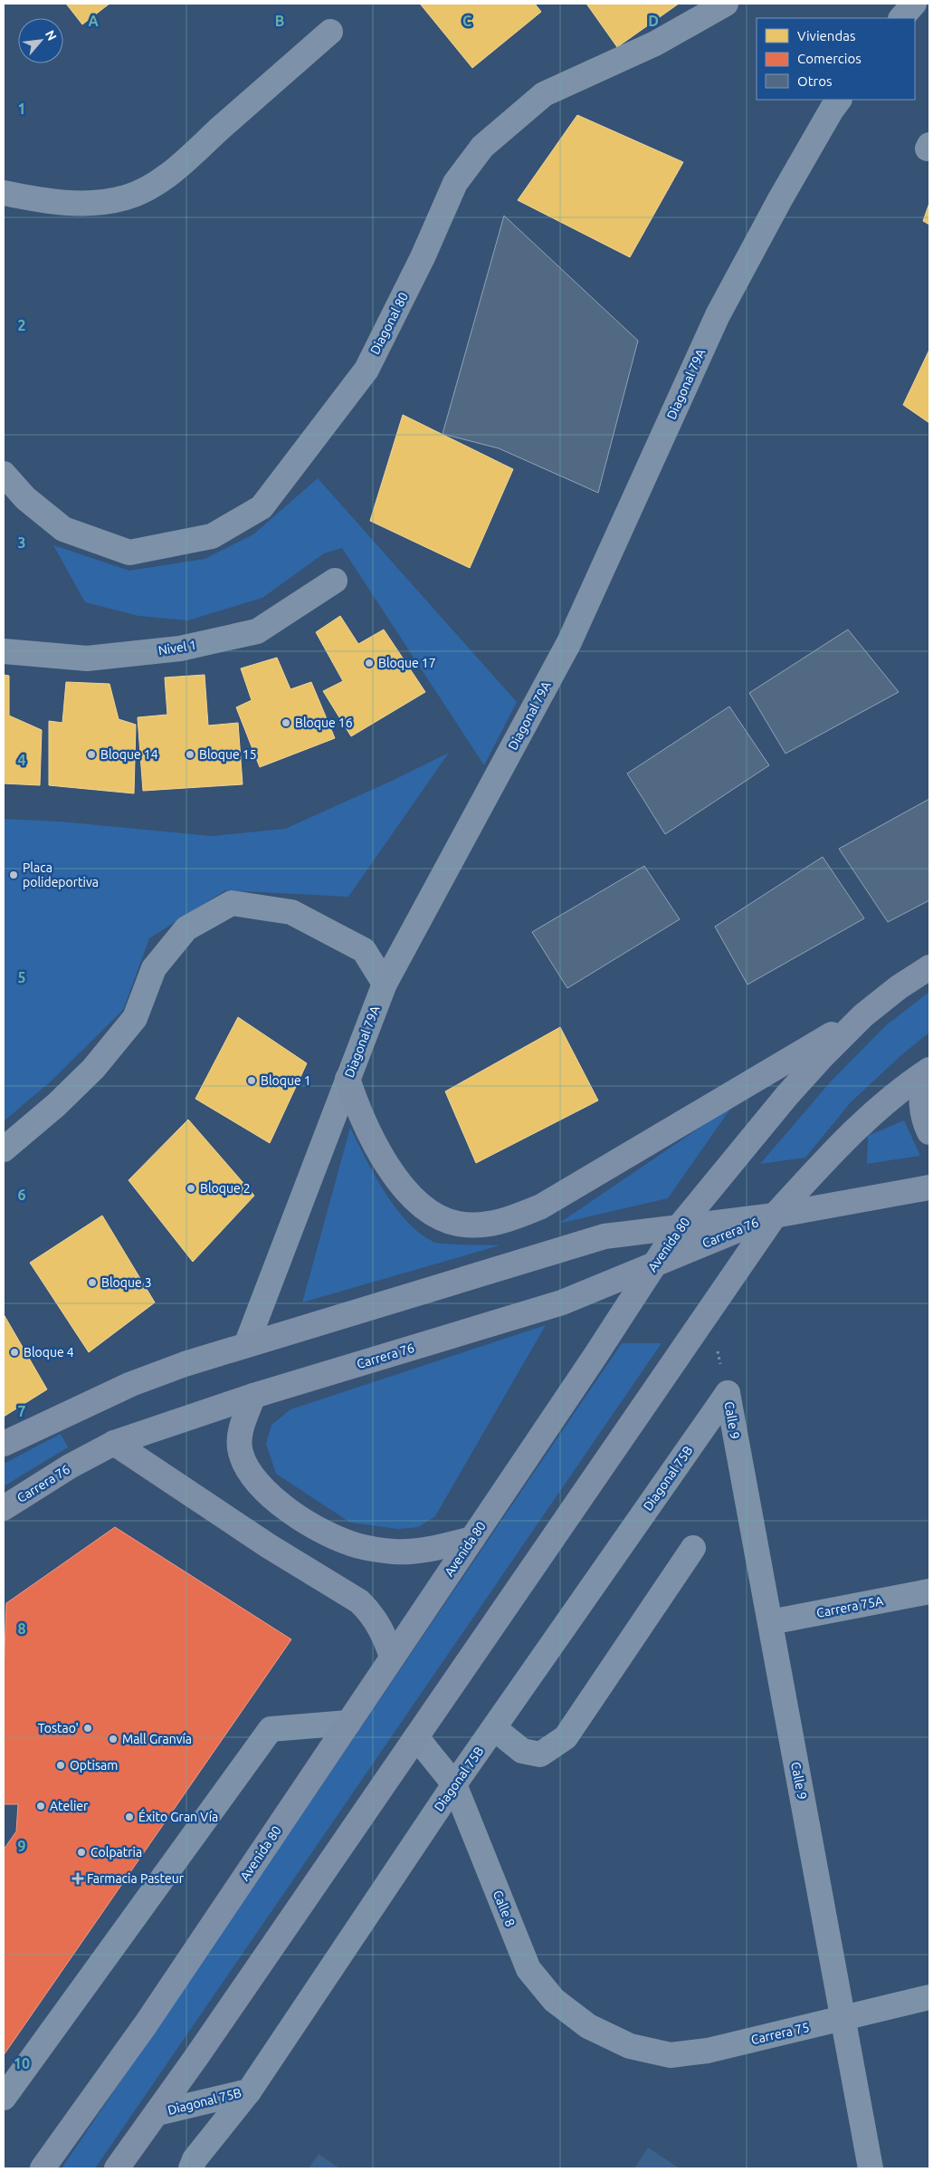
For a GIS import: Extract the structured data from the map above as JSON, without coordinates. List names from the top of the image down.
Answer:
{
  "streets": {
    "main road": ["Carrera 76", "Avenida 80"],
    "street": [
      "Diagonal 80",
      "Diagonal 79A",
      "Nivel 1",
      "Calle 9",
      "Diagonal 75B",
      "Carrera 75A",
      "Calle 8",
      "Carrera 75"
    ]
  },
  "crossings": [
    ["Diagonal 79A", "Carrera 76"],
    ["Carrera 76", "Avenida 80"],
    ["Calle 9", "Diagonal 75B"],
    ["Calle 9", "Carrera 75A"],
    ["Calle 9", "Carrera 75"],
    ["Diagonal 75B", "Calle 8"],
    ["Calle 8", "Carrera 75"]
  ],
  "places": {
    "other": [
      "Bloque 17",
      "Bloque 16",
      "Bloque 14",
      "Bloque 15",
      "Placa polideportiva",
      "Bloque 1",
      "Bloque 2",
      "Bloque 3",
      "Bloque 4",
      "Tostao'",
      "Mall Granvía",
      "Optisam",
      "Atelier",
      "Éxito Gran Vía",
      "Colpatria"
    ],
    "health": ["Farmacia Pasteur"]
  },
  "legend": ["Viviendas", "Comercios", "Otros"],
  "north": "top right",
  "grid": {
    "columns": [
      "A",
      "B",
      "C",
      "D"
    ],
    "rows": [
      "1",
      "2",
      "3",
      "4",
      "5",
      "6",
      "7",
      "8",
      "9",
      "10"
    ]
  }
}
